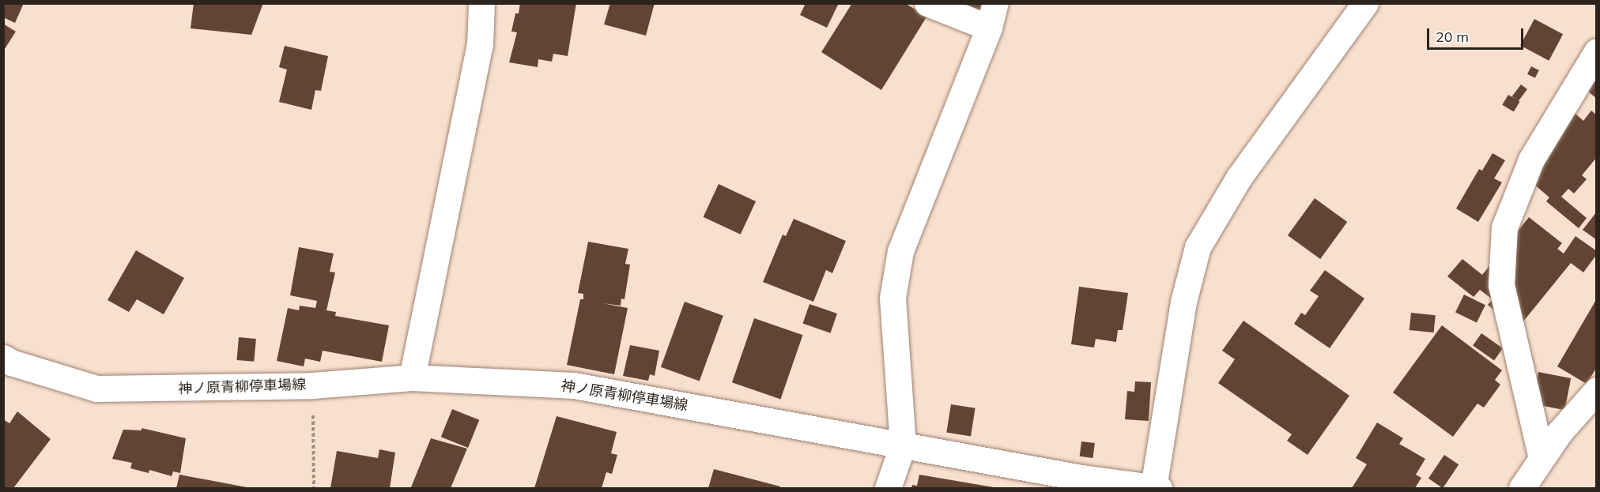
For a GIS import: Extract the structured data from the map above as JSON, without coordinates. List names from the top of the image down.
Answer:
{
  "streets": {
    "street": ["神ノ原青柳停車場線"]
  },
  "scale_bar": "20 m"
}
